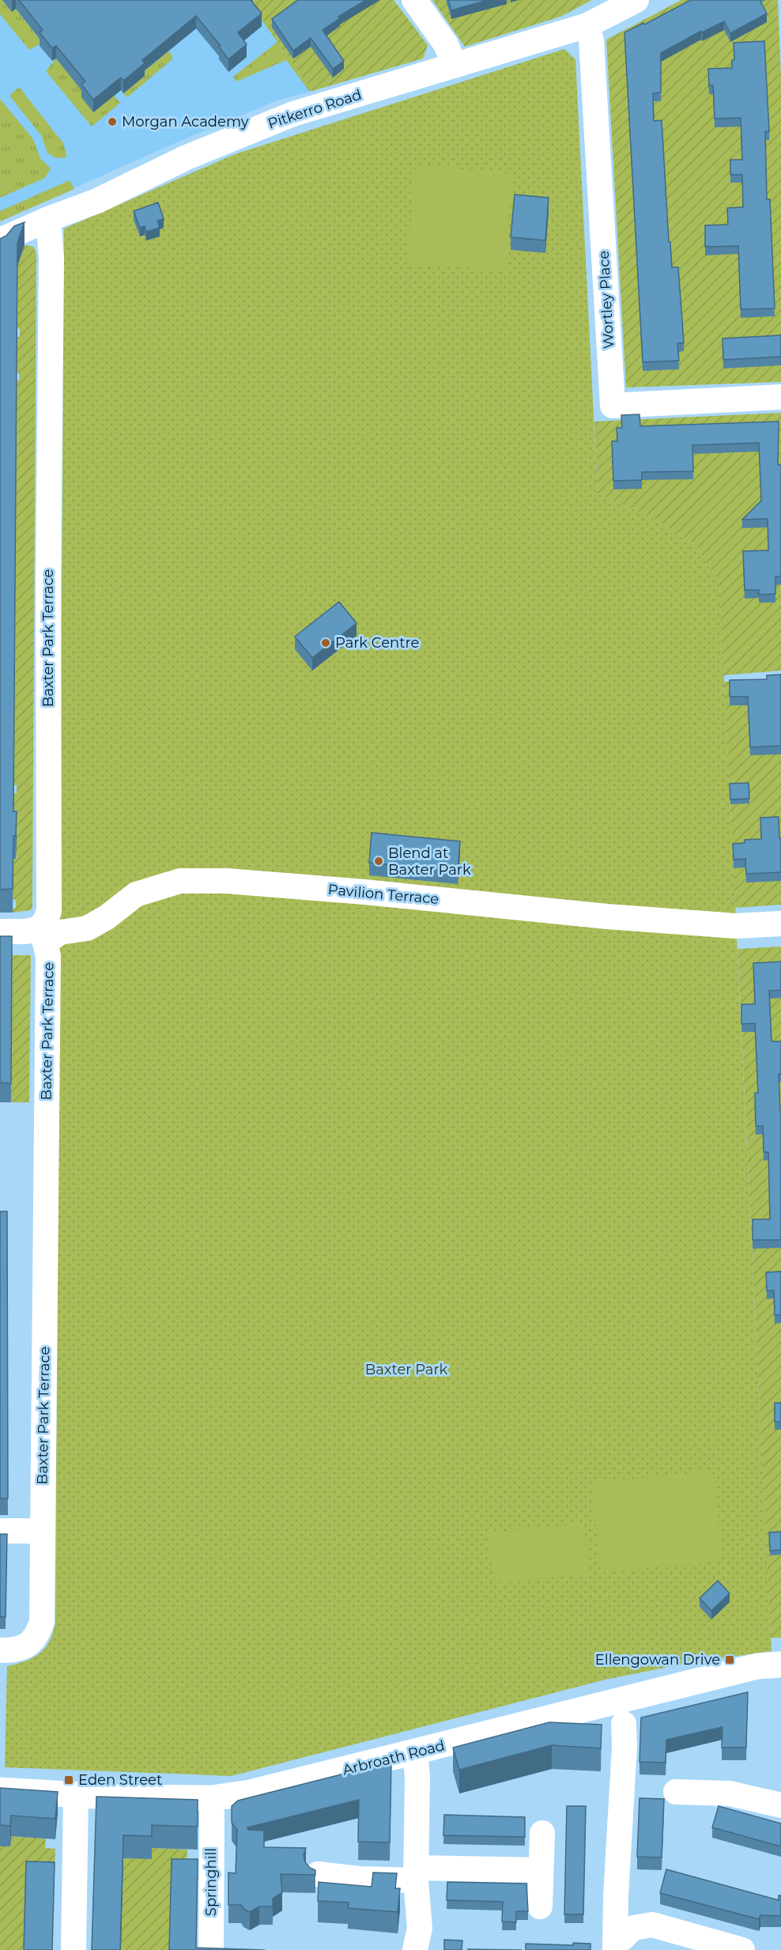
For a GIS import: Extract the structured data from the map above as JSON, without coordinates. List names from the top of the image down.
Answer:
{
  "streets": {
    "main road": ["Arbroath Road"],
    "street": [
      "Pitkerro Road",
      "Wortley Place",
      "Baxter Park Terrace",
      "Pavilion Terrace",
      "Springhill"
    ]
  },
  "crossings": [
    ["Pitkerro Road", "Wortley Place"],
    ["Pitkerro Road", "Baxter Park Terrace"],
    ["Baxter Park Terrace", "Pavilion Terrace"]
  ],
  "parks": ["Baxter Park"],
  "places": {
    "other": ["Morgan Academy", "Park Centre", "Blend at Baxter Park"],
    "transit": ["Ellengowan Drive", "Eden Street"]
  }
}
